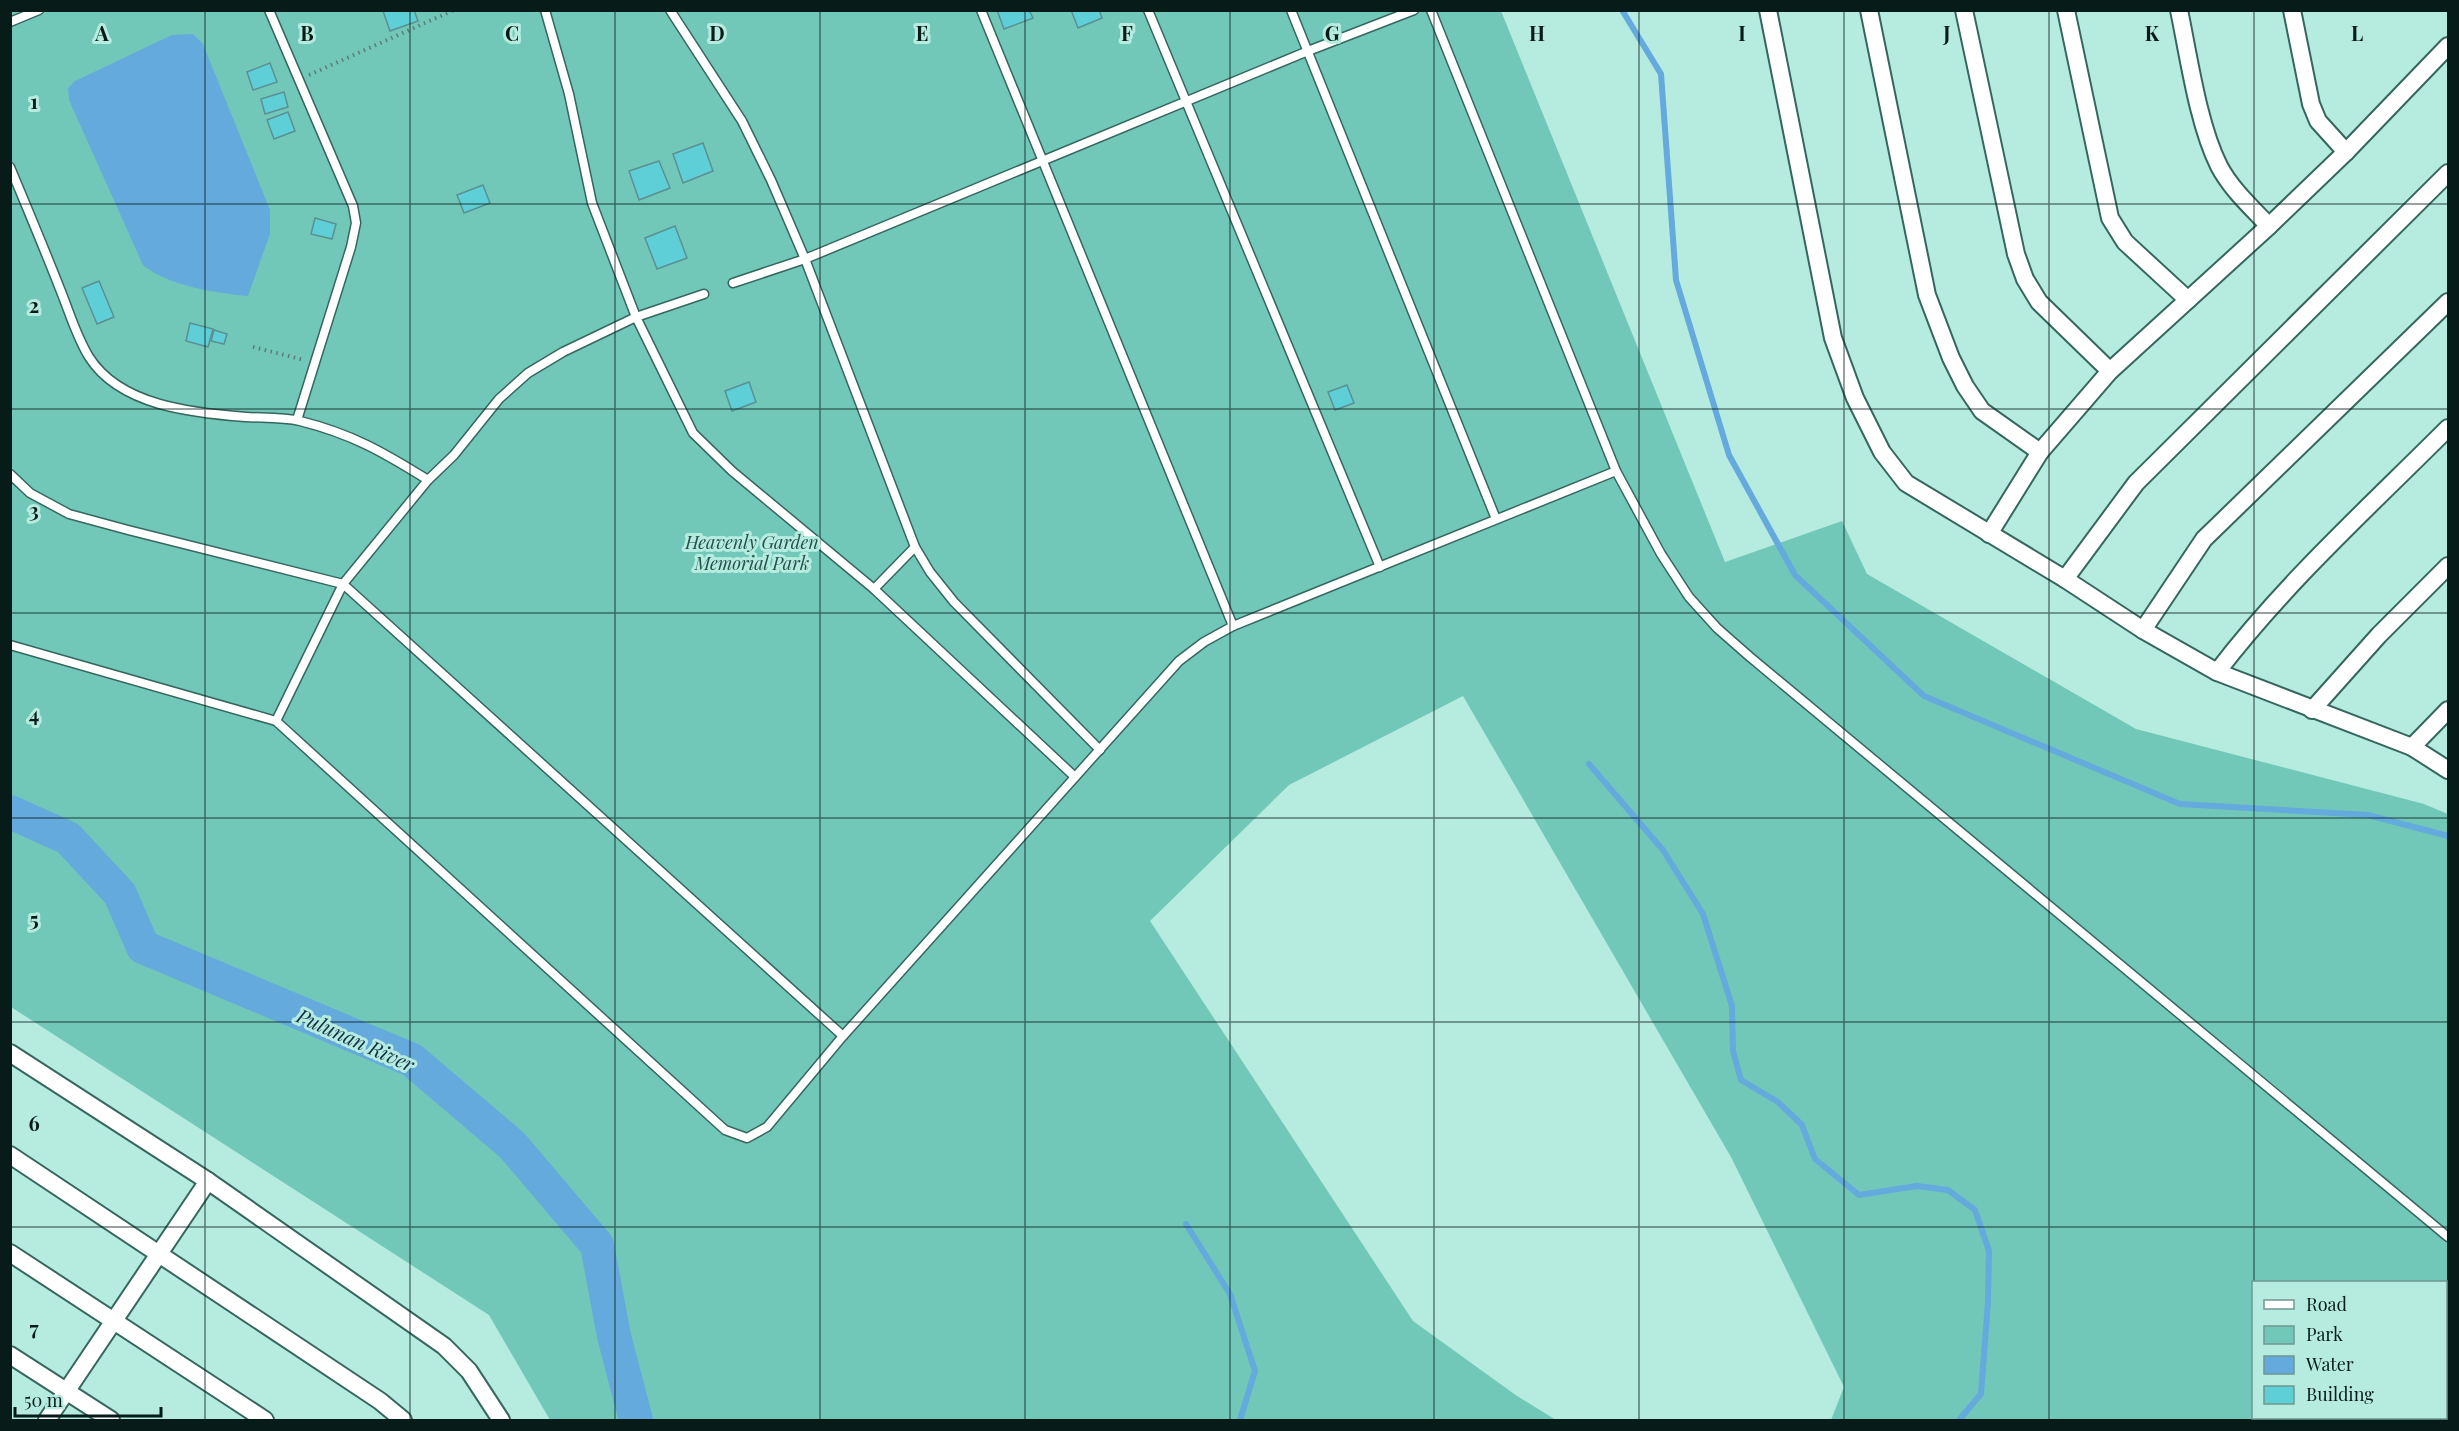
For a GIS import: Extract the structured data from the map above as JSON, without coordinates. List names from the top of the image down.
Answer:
{
  "water": ["Pulunan River"],
  "parks": ["Heavenly Garden Memorial Park"],
  "legend": [
    "Road",
    "Park",
    "Water",
    "Building"
  ],
  "scale_bar": "50 m",
  "grid": {
    "columns": [
      "A",
      "B",
      "C",
      "D",
      "E",
      "F",
      "G",
      "H",
      "I",
      "J",
      "K",
      "L"
    ],
    "rows": [
      "1",
      "2",
      "3",
      "4",
      "5",
      "6",
      "7"
    ]
  }
}
